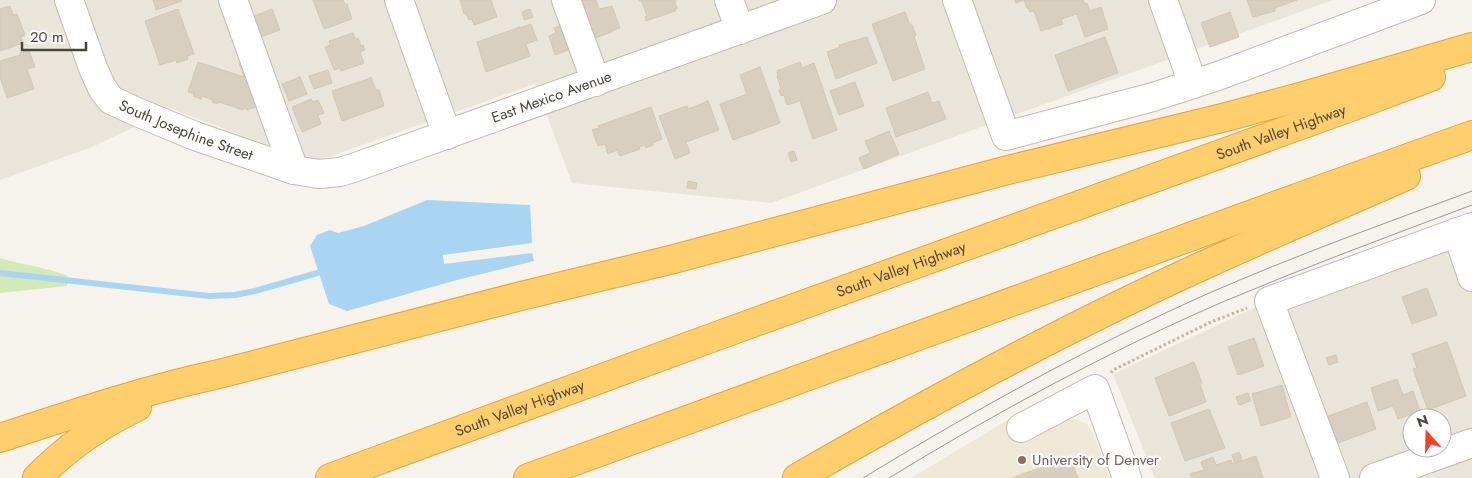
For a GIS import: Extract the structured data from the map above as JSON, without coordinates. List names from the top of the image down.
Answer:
{
  "streets": {
    "highway": ["South Valley Highway"],
    "street": ["East Mexico Avenue", "South Josephine Street"]
  },
  "crossings": [
    ["East Mexico Avenue", "South Josephine Street"]
  ],
  "places": ["University of Denver"],
  "scale_bar": "20 m",
  "north": "top"
}
